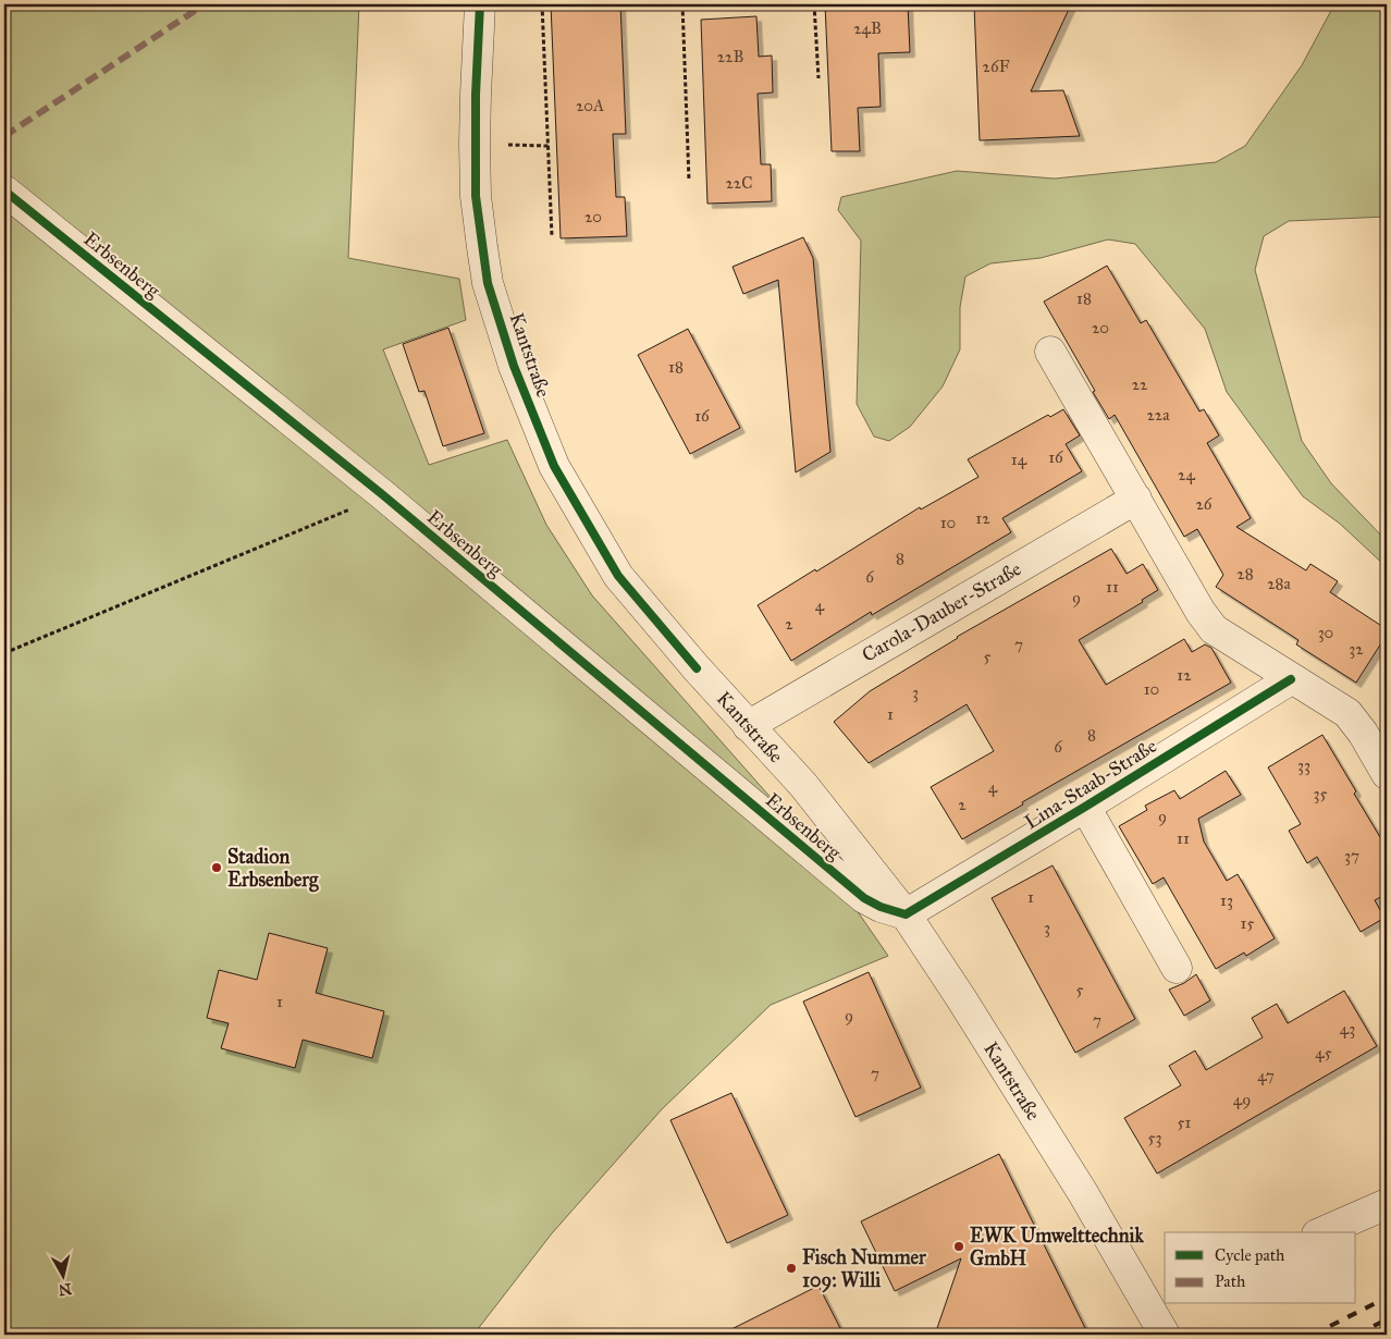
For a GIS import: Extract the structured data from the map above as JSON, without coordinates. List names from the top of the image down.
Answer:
{
  "streets": {
    "street": [
      "Erbsenberg",
      "Kantstraße",
      "Carola-Dauber-Straße",
      "Lina-Staab-Straße"
    ]
  },
  "crossings": [
    ["Erbsenberg", "Kantstraße"],
    ["Erbsenberg", "Lina-Staab-Straße"],
    ["Kantstraße", "Carola-Dauber-Straße"],
    ["Kantstraße", "Lina-Staab-Straße"]
  ],
  "places": ["Stadion Erbsenberg", "EWK Umwelttechnik GmbH", "Fisch Nummer 109: Willi"],
  "house_numbers": [
    "24B",
    "22B",
    "26F",
    "20A",
    "22C",
    "20",
    "18",
    "20",
    "18",
    "22",
    "22a",
    "16",
    "16",
    "14",
    "24",
    "26",
    "12",
    "10",
    "8",
    "28",
    "6",
    "28a",
    "11",
    "9",
    "4",
    "2",
    "30",
    "7",
    "32",
    "5",
    "12",
    "10",
    "3",
    "1",
    "8",
    "6",
    "33",
    "4",
    "35",
    "2",
    "9",
    "11",
    "37",
    "1",
    "13",
    "15",
    "3",
    "5",
    "1",
    "9",
    "7",
    "43",
    "45",
    "7",
    "47",
    "49",
    "51",
    "53"
  ],
  "legend": ["Cycle path", "Path"],
  "north": "bottom"
}
